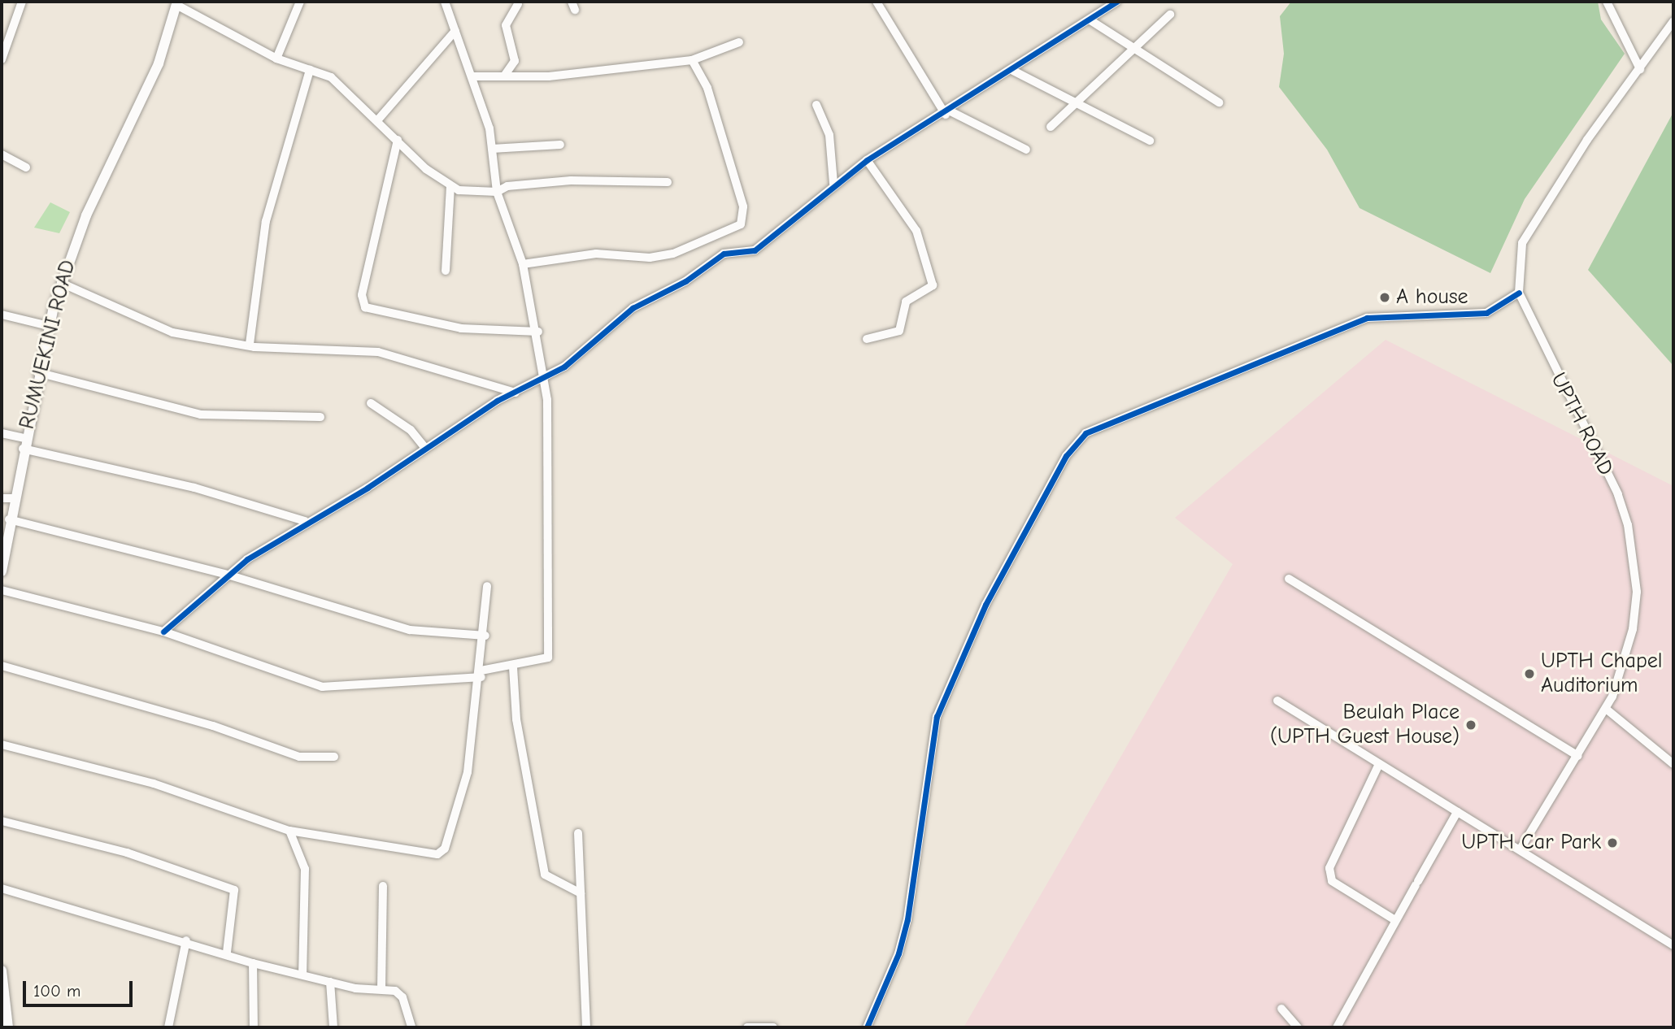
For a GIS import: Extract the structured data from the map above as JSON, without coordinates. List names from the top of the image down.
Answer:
{
  "streets": {
    "street": ["RUMUEKINI ROAD", "UPTH ROAD"]
  },
  "places": [
    "A house",
    "UPTH Chapel Auditorium",
    "Beulah Place (UPTH Guest House)",
    "UPTH Car Park"
  ],
  "scale_bar": "100 m"
}
